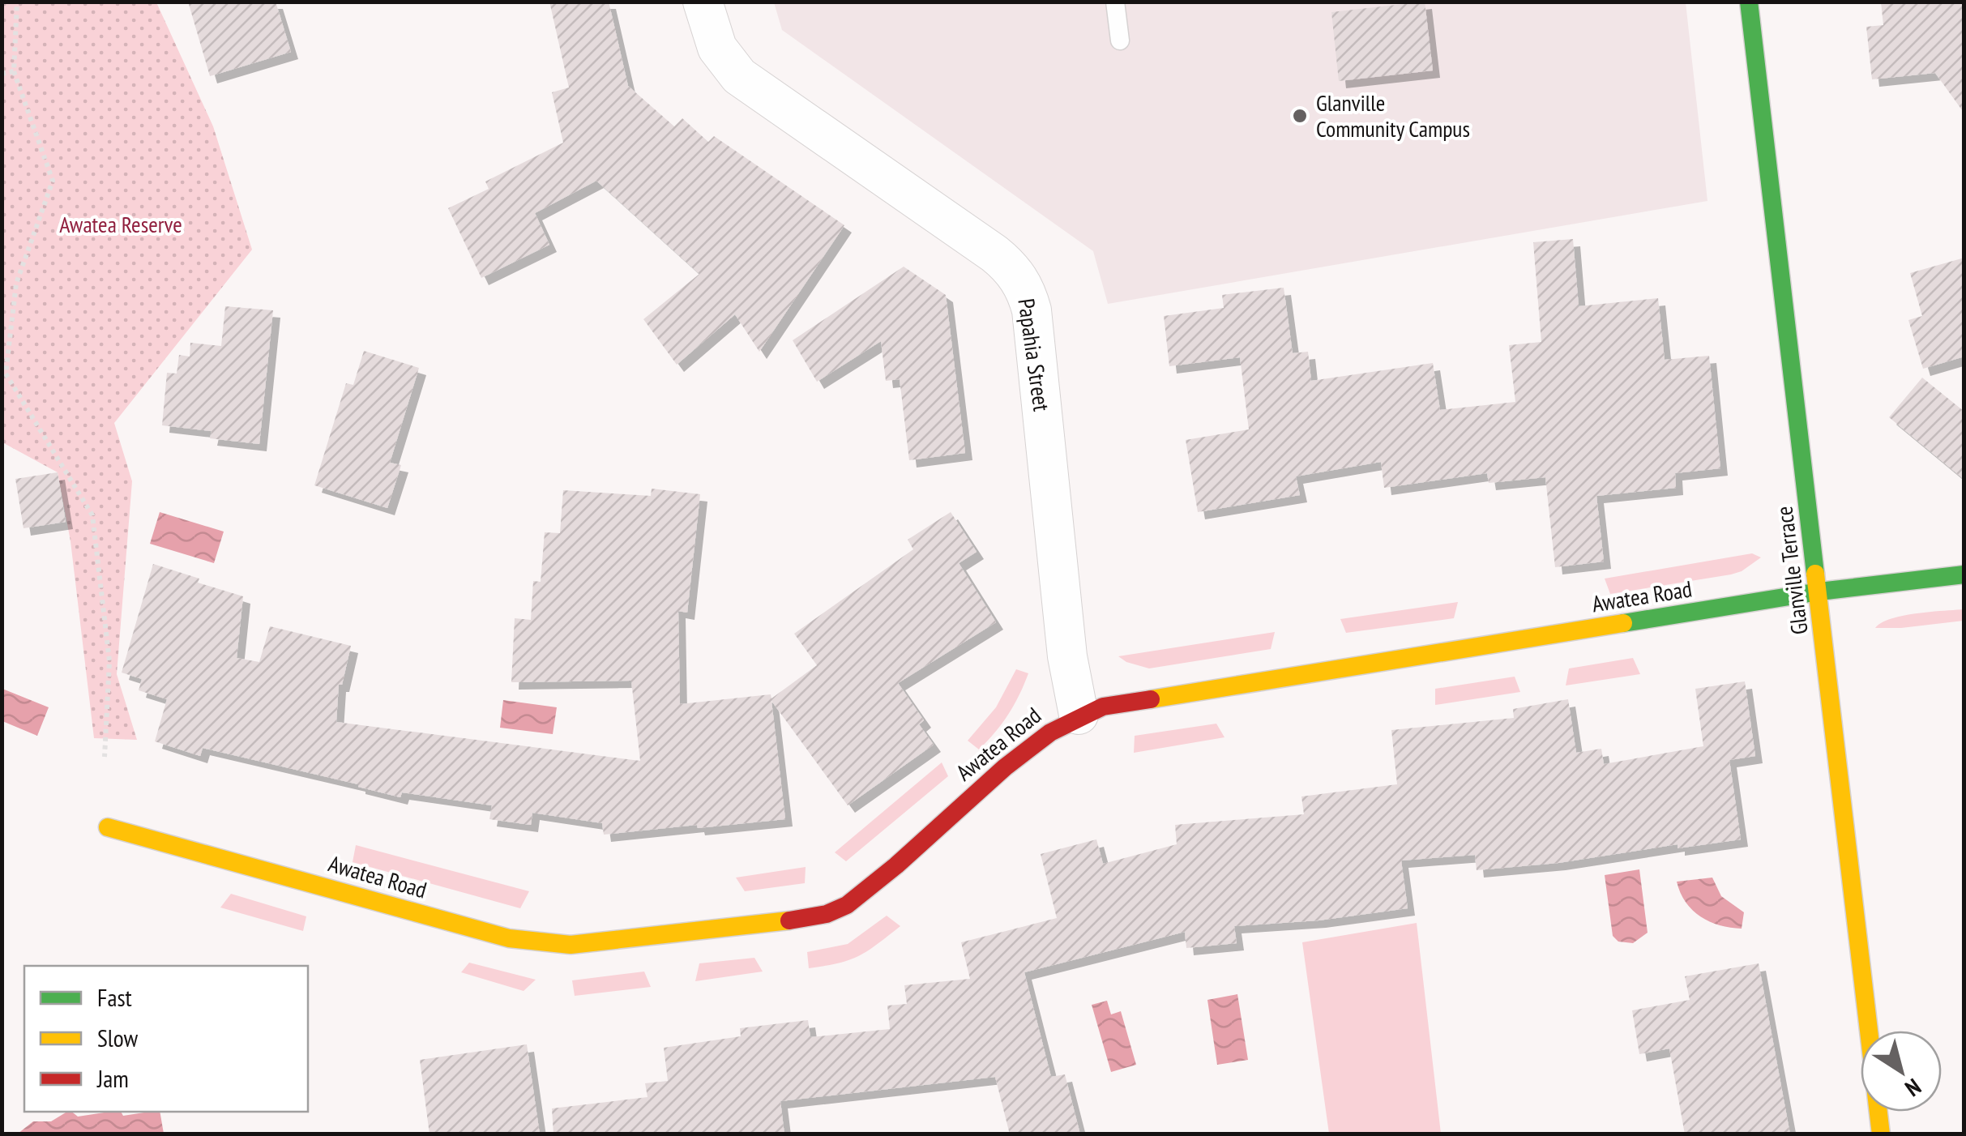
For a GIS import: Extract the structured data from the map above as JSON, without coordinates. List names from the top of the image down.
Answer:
{
  "streets": {
    "street": ["Papahia Street", "Glanville Terrace", "Awatea Road"]
  },
  "crossings": [
    ["Papahia Street", "Awatea Road"],
    ["Glanville Terrace", "Awatea Road"]
  ],
  "parks": ["Awatea Reserve"],
  "places": ["Glanville Community Campus"],
  "legend": ["Fast", "Slow", "Jam"],
  "north": "bottom right"
}
